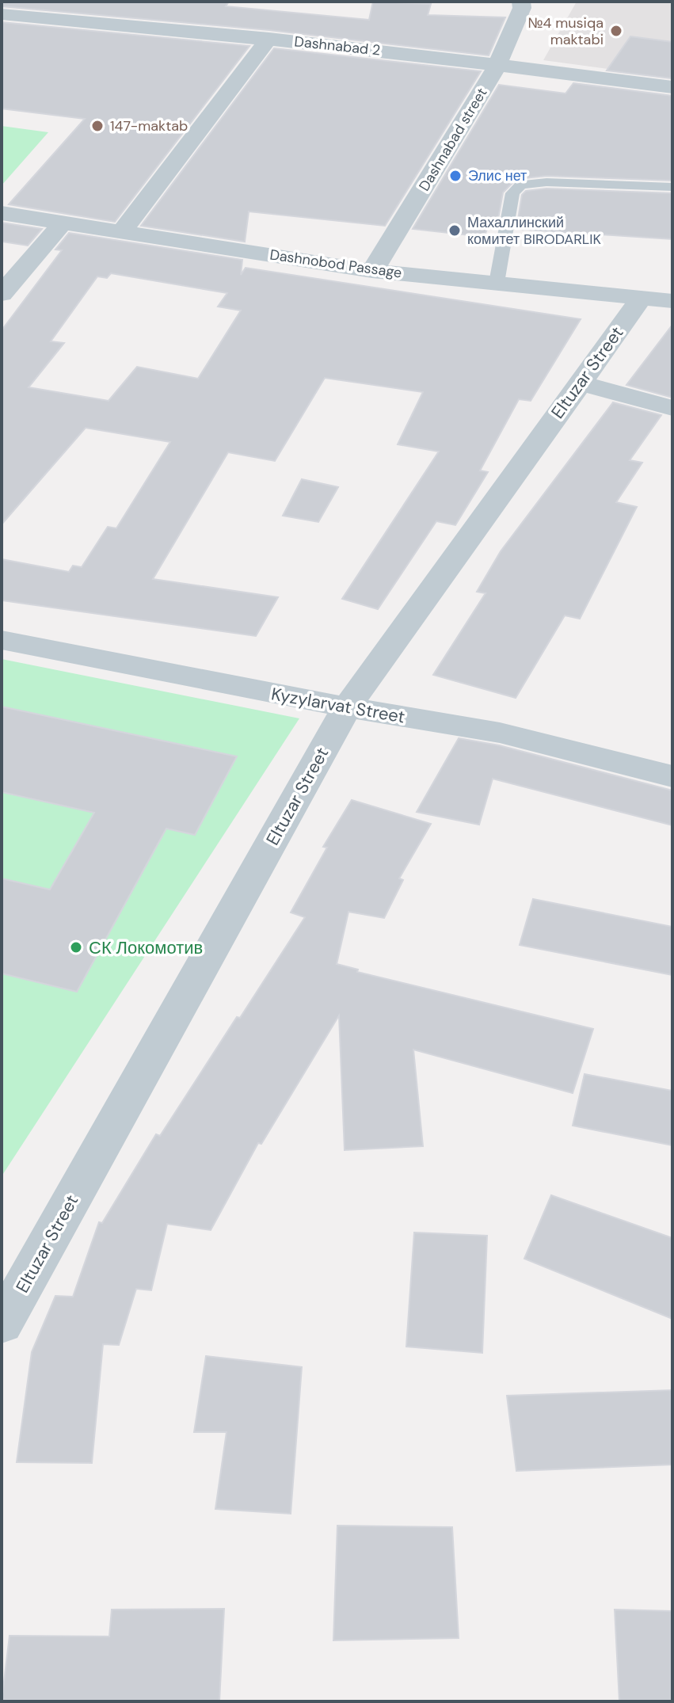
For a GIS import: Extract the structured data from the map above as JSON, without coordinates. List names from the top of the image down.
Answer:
{
  "streets": {
    "street": [
      "Dashnabad 2",
      "Dashnabad street",
      "Dashnobod Passage",
      "Eltuzar Street",
      "Kyzylarvat Street"
    ]
  },
  "crossings": [
    ["Dashnabad 2", "Dashnabad street"],
    ["Dashnabad street", "Dashnobod Passage"],
    ["Dashnobod Passage", "Eltuzar Street"],
    ["Eltuzar Street", "Kyzylarvat Street"]
  ],
  "places": [
    "№4 musiqa maktabi",
    "147-maktab",
    "Элис нет",
    "Махаллинский комитет BIRODARLIK",
    "СК Локомотив"
  ]
}
